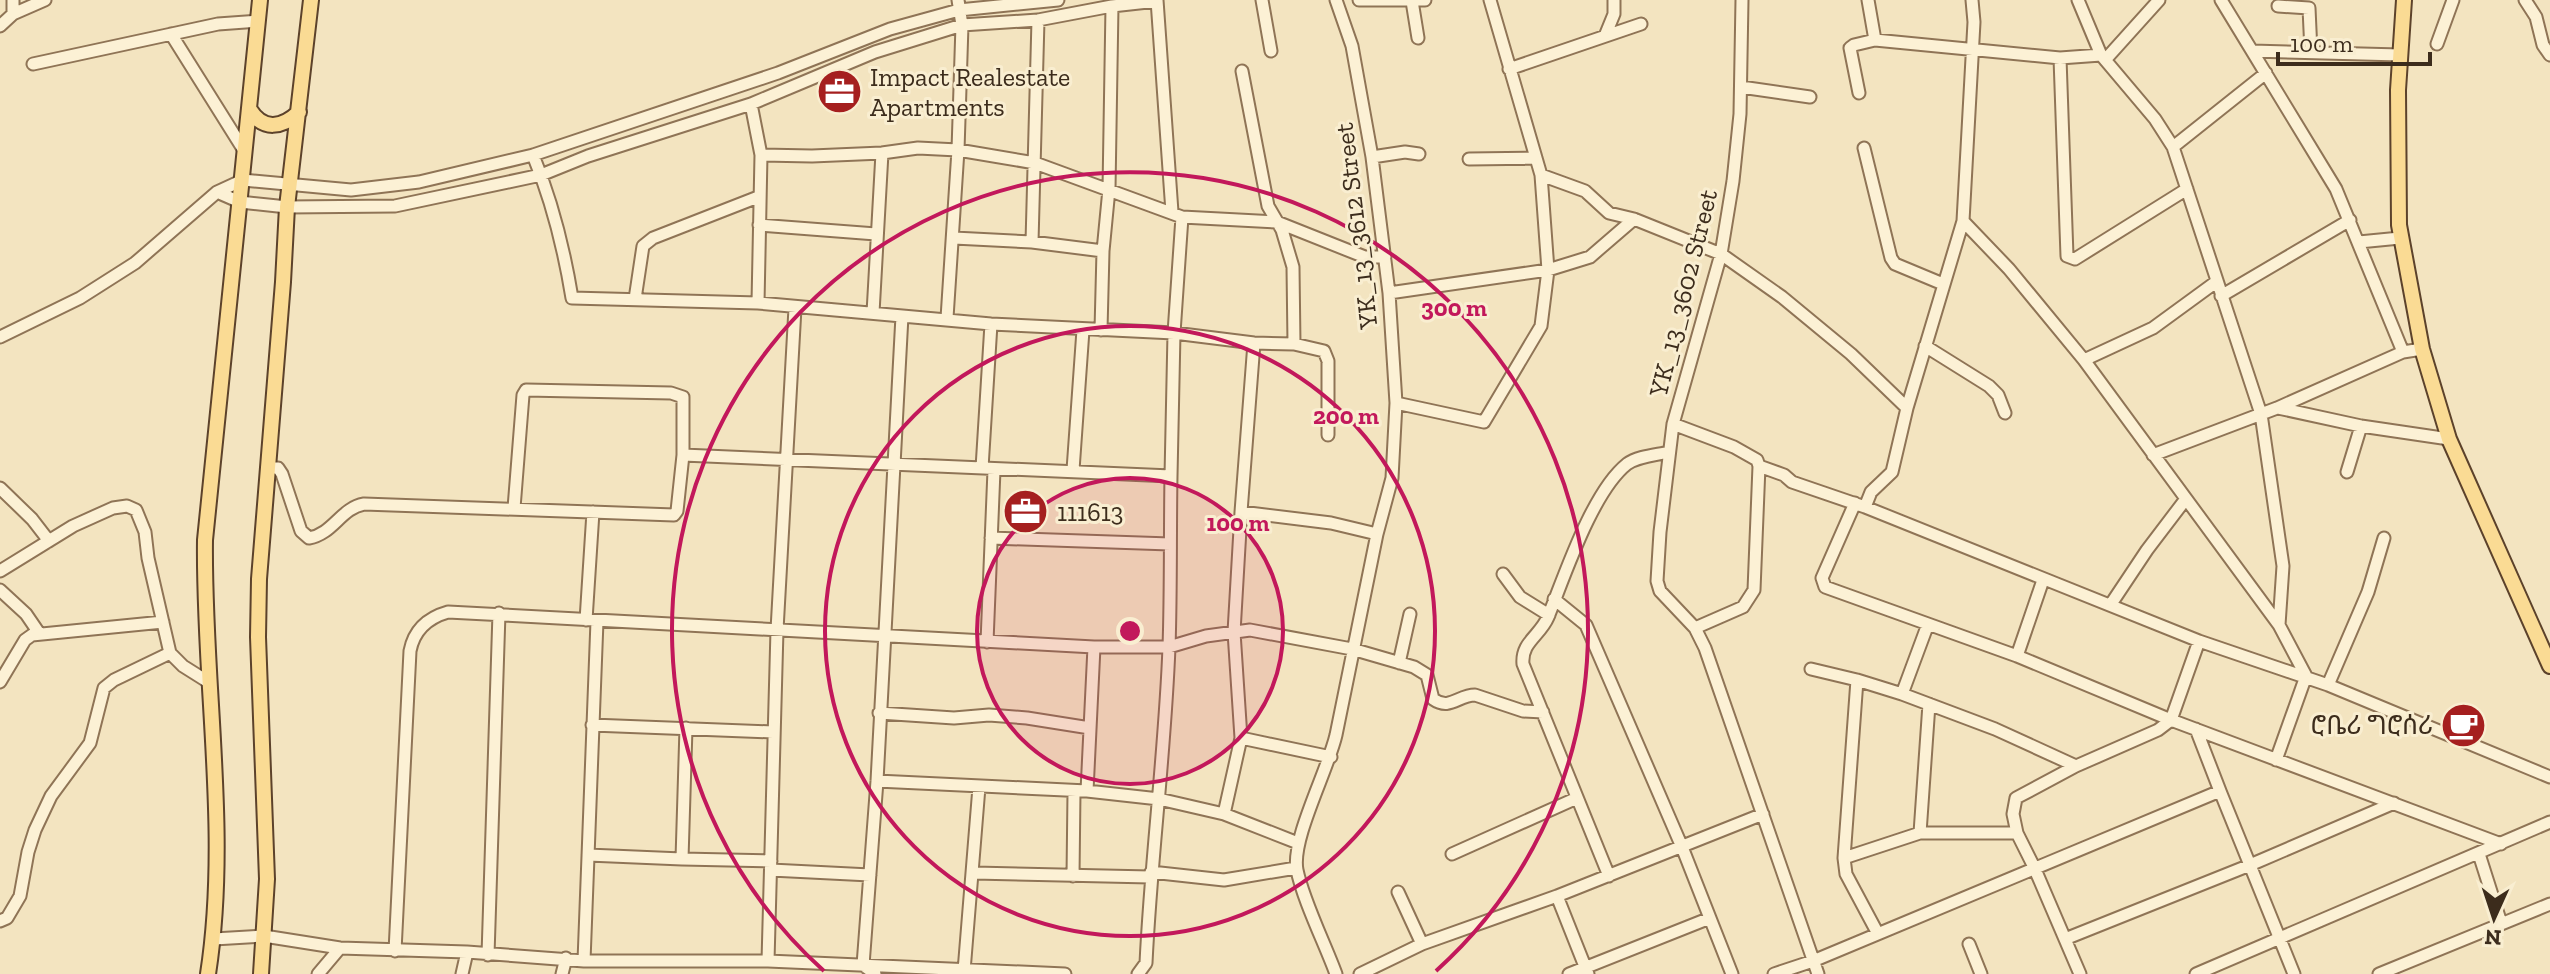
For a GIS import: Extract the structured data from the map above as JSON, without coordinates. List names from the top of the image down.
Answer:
{
  "streets": {
    "street": ["YK_13_3612 Street", "YK_13_3602 Street"]
  },
  "places": {
    "office": ["Impact Realestate Apartments", "111613"],
    "cafe": ["ሮቤሪ ግሮሰሪ"]
  },
  "scale_bar": "100 m",
  "north": "bottom",
  "rings": ["300 m", "200 m", "100 m"]
}
